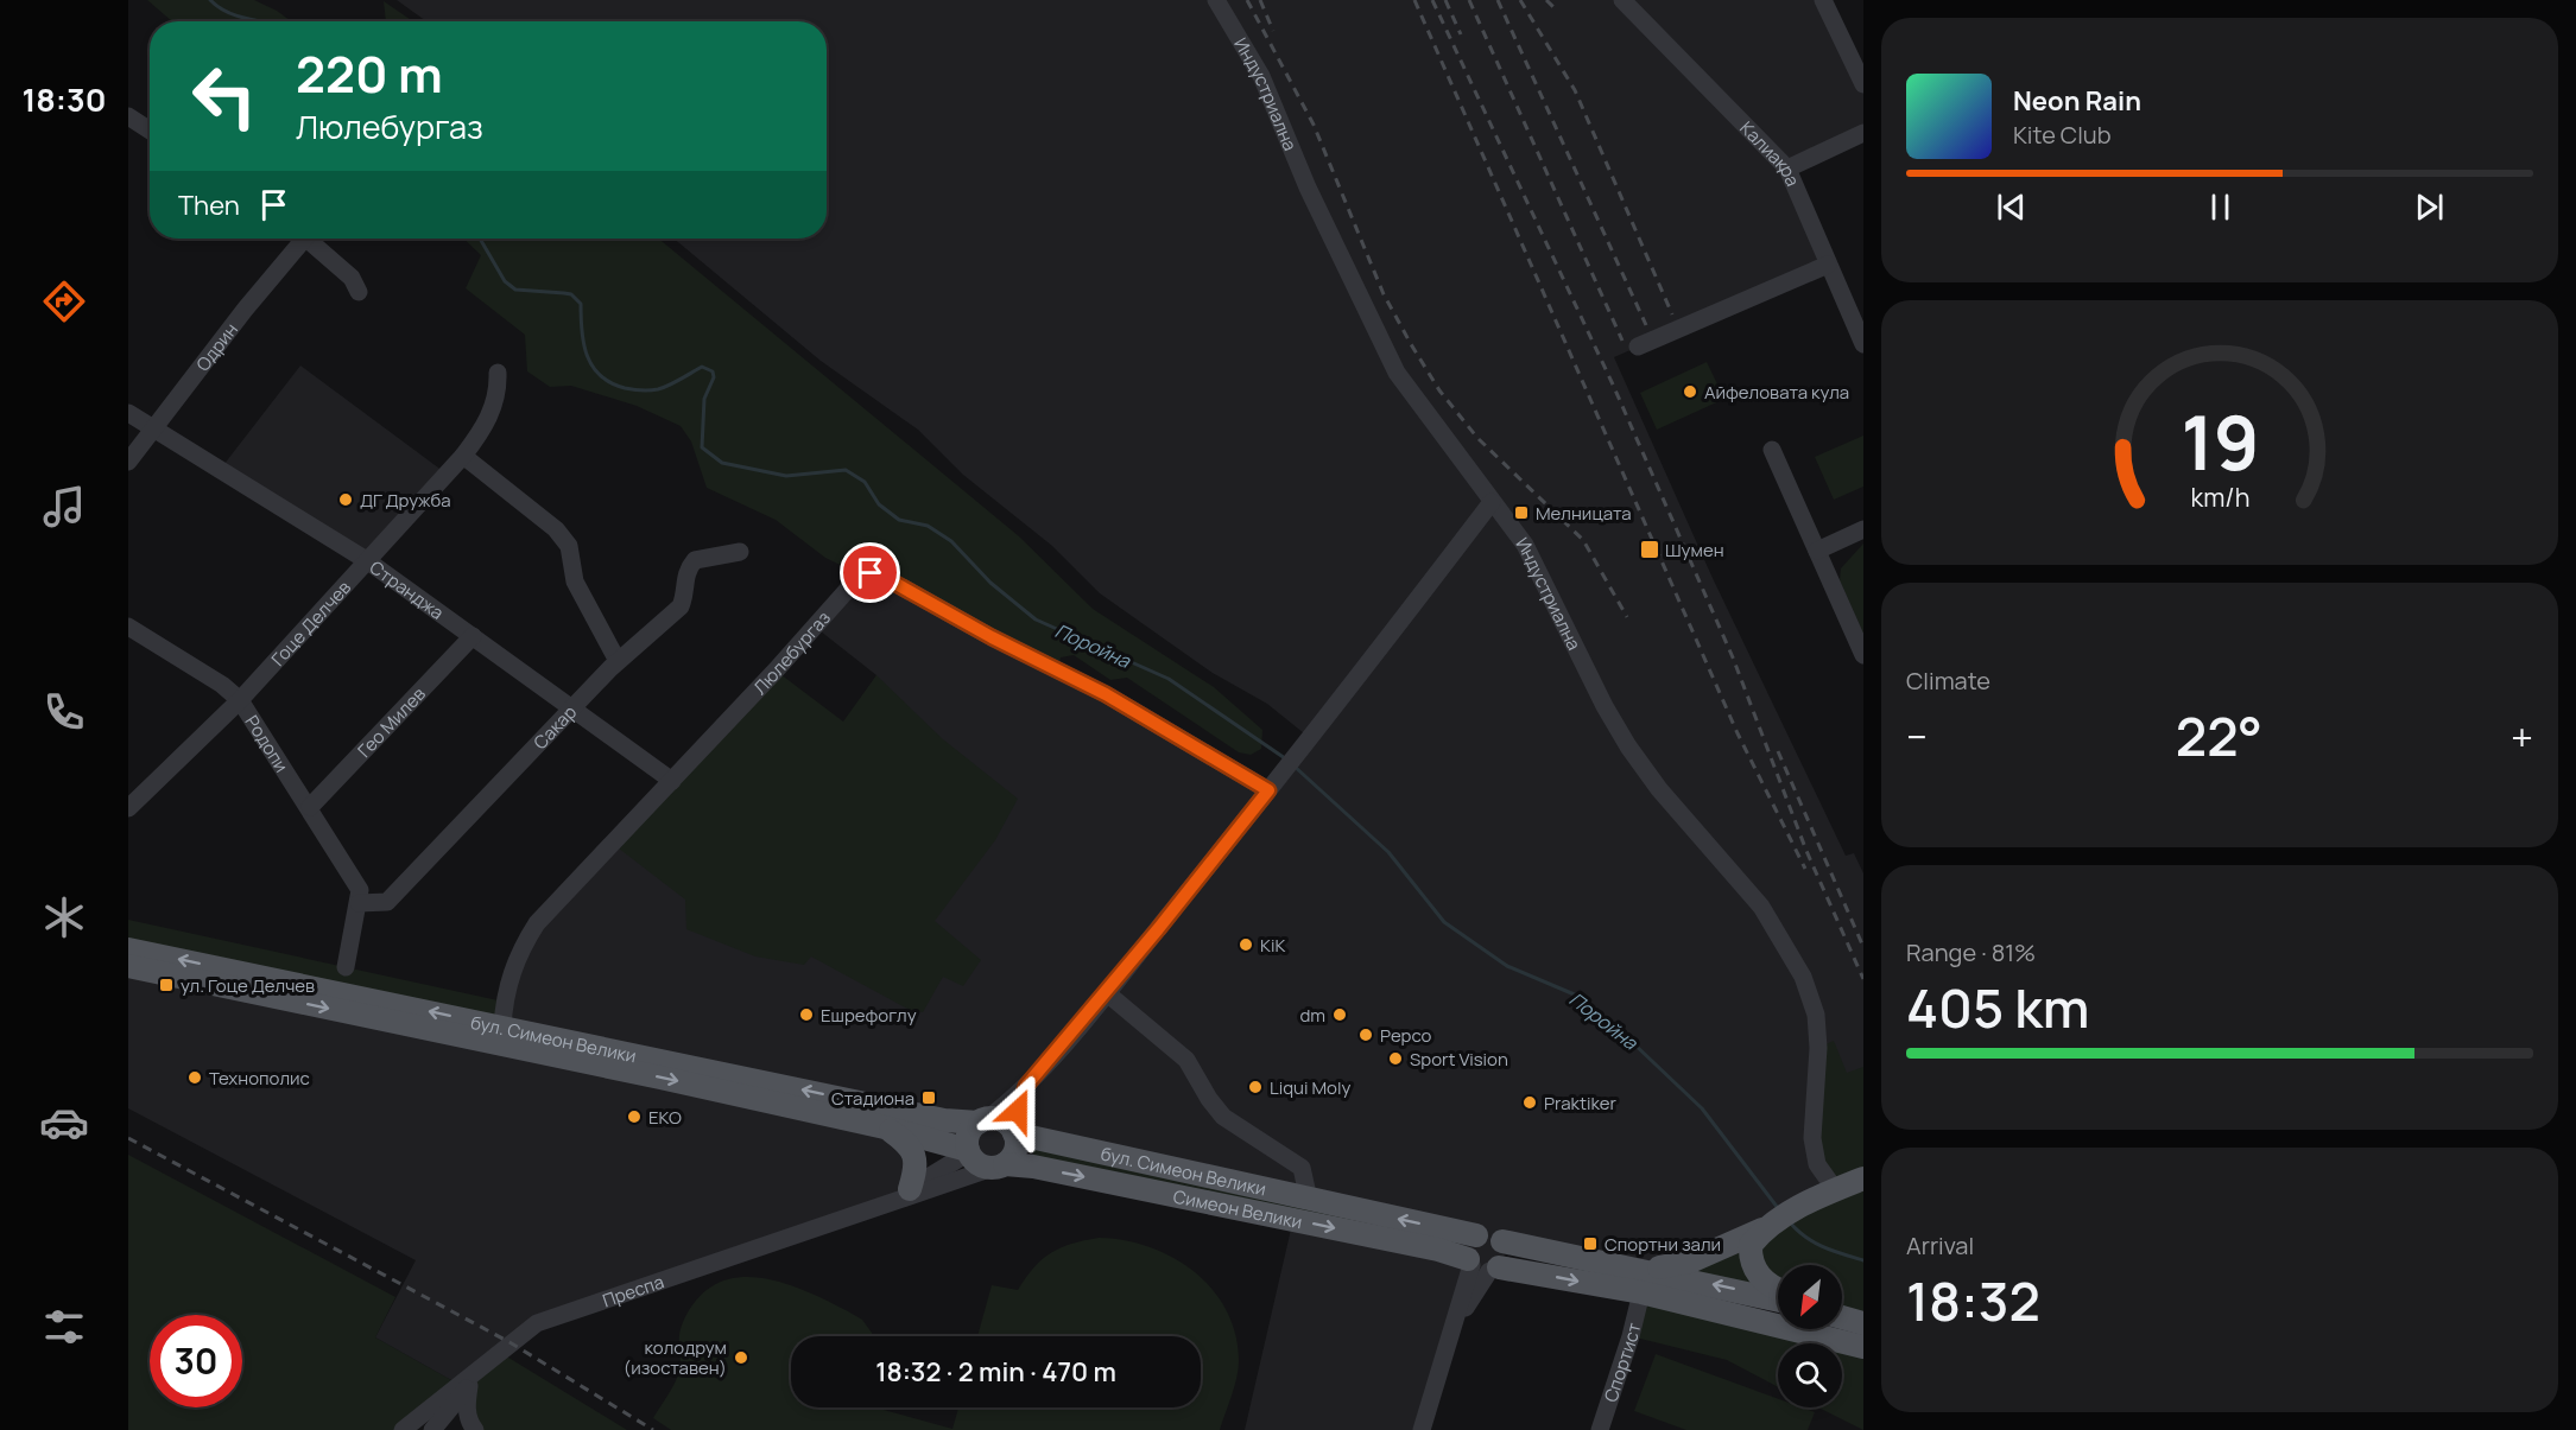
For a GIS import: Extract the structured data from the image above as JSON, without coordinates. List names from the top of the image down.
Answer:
{
  "streets": {
    "main road": ["бул. Симеон Велики", "Симеон Велики"],
    "street": [
      "Индустриална",
      "Калиакра",
      "Одрин",
      "Странджа",
      "Гоце Делчев",
      "Люлебургаз",
      "Гео Милев",
      "Сакар",
      "Родопи",
      "Преспа",
      "Спортист"
    ]
  },
  "crossings": [
    ["Одрин", "Странджа"],
    ["Странджа", "Гоце Делчев"],
    ["Странджа", "Люлебургаз"],
    ["Странджа", "Гео Милев"],
    ["Странджа", "Сакар"],
    ["Гоце Делчев", "Родопи"],
    ["Люлебургаз", "бул. Симеон Велики"],
    ["Гео Милев", "Родопи"],
    ["Сакар", "Родопи"],
    ["бул. Симеон Велики", "Симеон Велики"],
    ["бул. Симеон Велики", "Преспа"],
    ["Симеон Велики", "Преспа"]
  ],
  "one_way": ["Симеон Велики"],
  "water": ["Поройна"],
  "places": {
    "other": [
      "Айфеловата кула",
      "ДГ Дружба",
      "KiK",
      "Ешрефоглу",
      "dm",
      "Pepco",
      "Sport Vision",
      "Технополис",
      "Liqui Moly",
      "Praktiker",
      "EKO",
      "колодрум (изоставен)"
    ],
    "transit": [
      "Мелницата",
      "Шумен",
      "ул. Гоце Делчев",
      "Стадиона",
      "Спортни зали"
    ]
  },
  "north": "bottom left",
  "page": {
    "tabs": "18:30",
    "turn": ["220 m", "Люлебургаз"],
    "song": ["Neon Rain", "Kite Club"],
    "then": "Then",
    "tile": [
      "Climate",
      ["Range · 81%", "405 km"],
      ["Arrival", "18:32"]
    ],
    "heat": ["−", "22°", "+"],
    "limit": "30",
    "trip": "18:32 · 2 min · 470 m",
    "gauge": ["19", "km/h"]
  }
}
